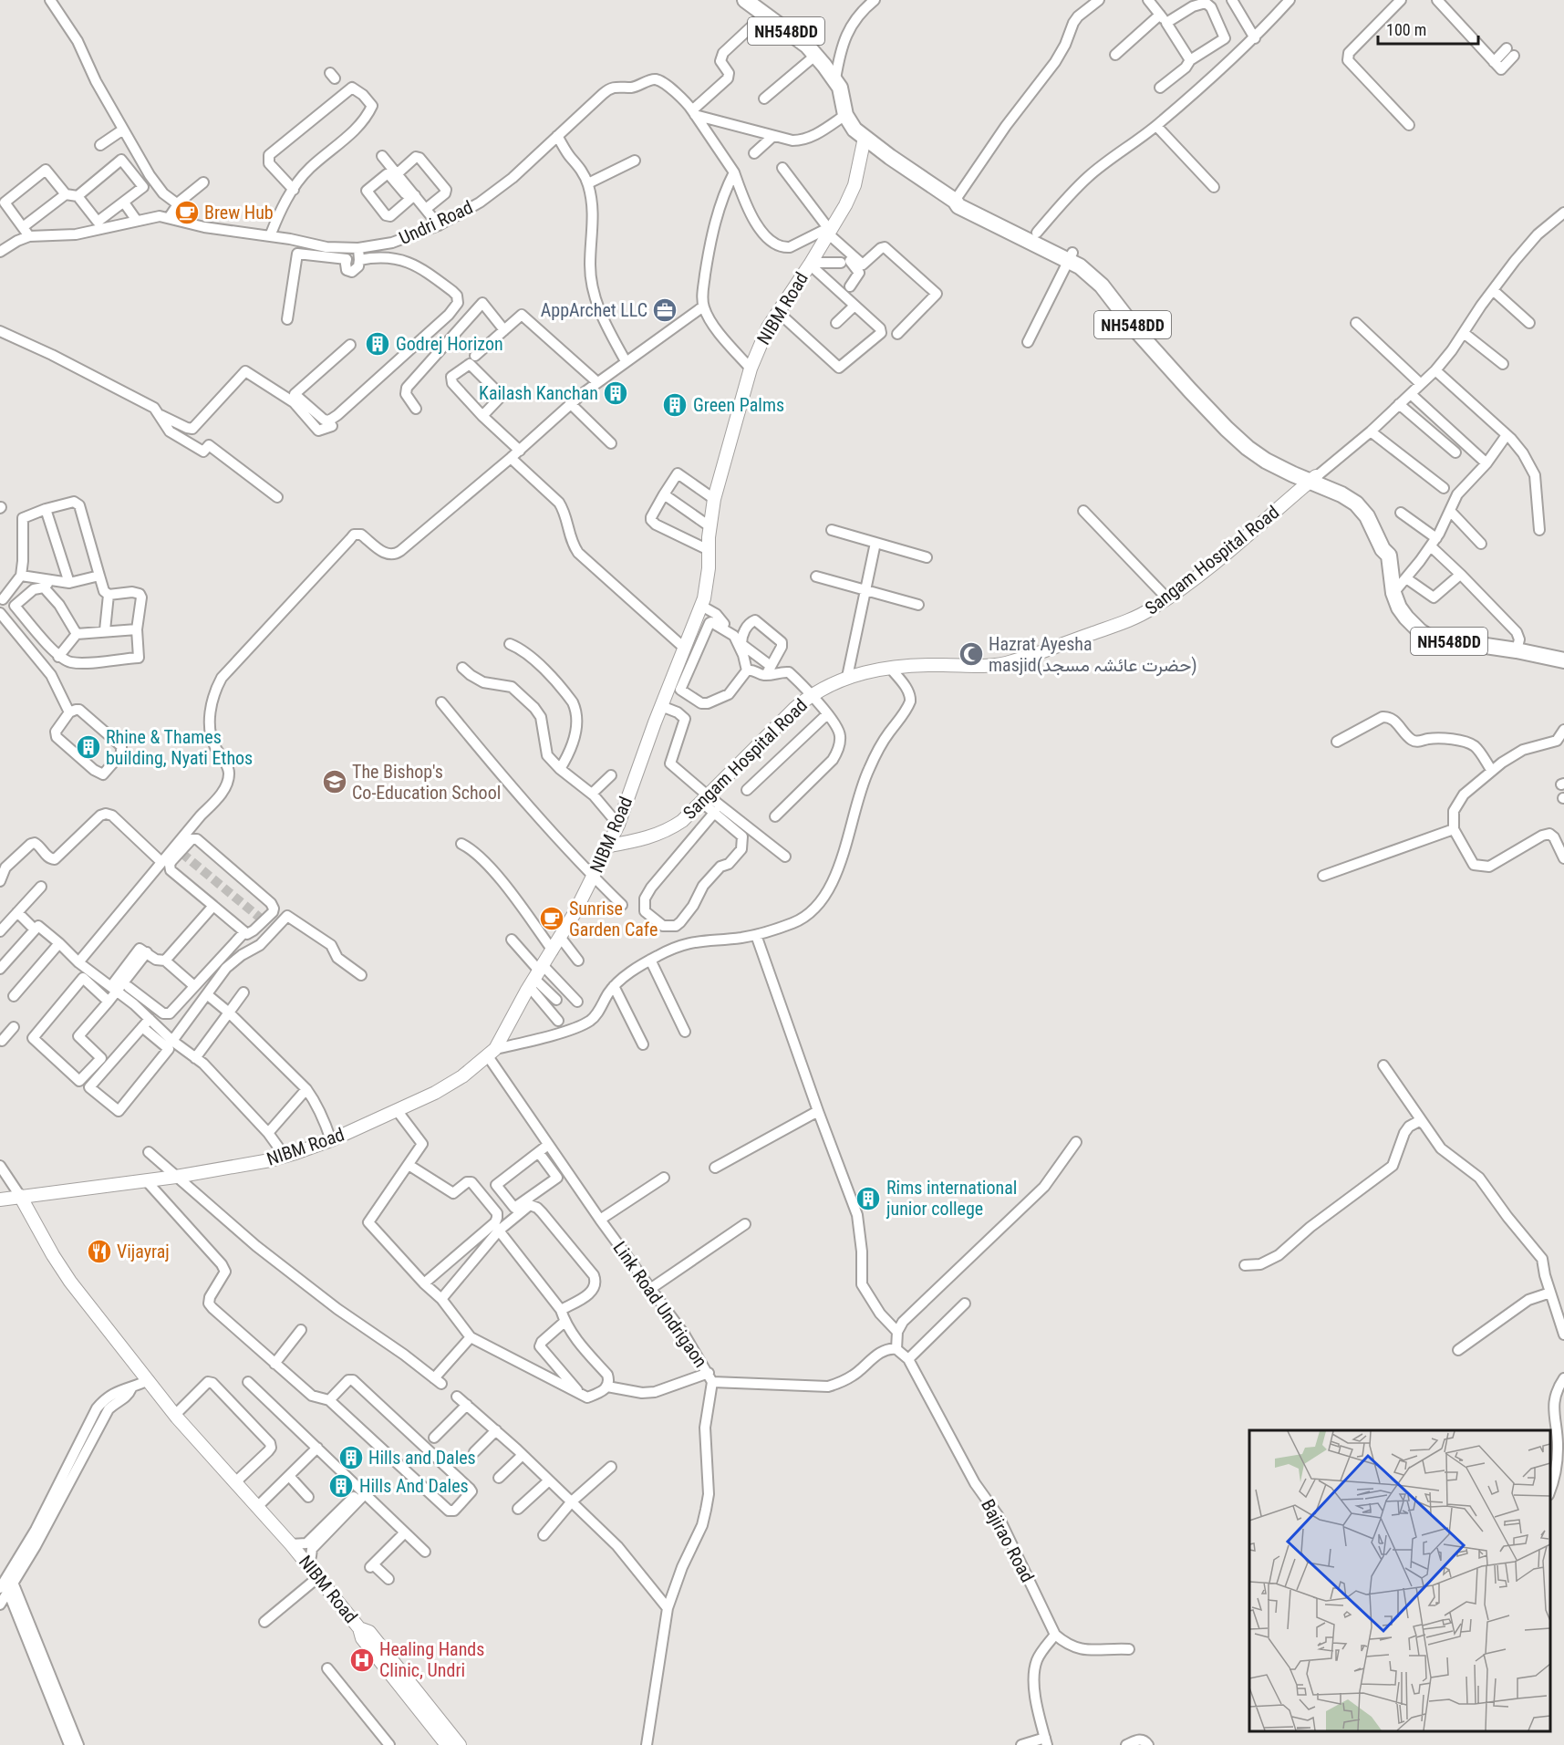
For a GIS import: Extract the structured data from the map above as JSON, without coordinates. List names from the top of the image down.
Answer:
{
  "streets": {
    "highway": ["NH548DD"],
    "main road": ["NIBM Road", "Sangam Hospital Road"],
    "street": ["Undri Road", "Link Road Undrigaon", "Bajirao Road"]
  },
  "crossings": [
    ["NH548DD", "NIBM Road"],
    ["NH548DD", "Sangam Hospital Road"],
    ["Undri Road", "NIBM Road"],
    ["NIBM Road", "Sangam Hospital Road"],
    ["NIBM Road", "Link Road Undrigaon"]
  ],
  "places": {
    "cafe": ["Brew Hub", "Sunrise Garden Cafe"],
    "office": ["AppArchet LLC"],
    "building": [
      "Godrej Horizon",
      "Kailash Kanchan",
      "Green Palms",
      "Rhine & Thames building, Nyati Ethos",
      "Rims international junior college",
      "Hills and Dales",
      "Hills And Dales"
    ],
    "mosque": ["Hazrat Ayesha masjid(حضرت عائشہ مسجد)"],
    "school or university": ["The Bishop's Co-Education School"],
    "restaurant": ["Vijayraj"],
    "hospital": ["Healing Hands Clinic, Undri"]
  },
  "scale_bar": "100 m"
}
